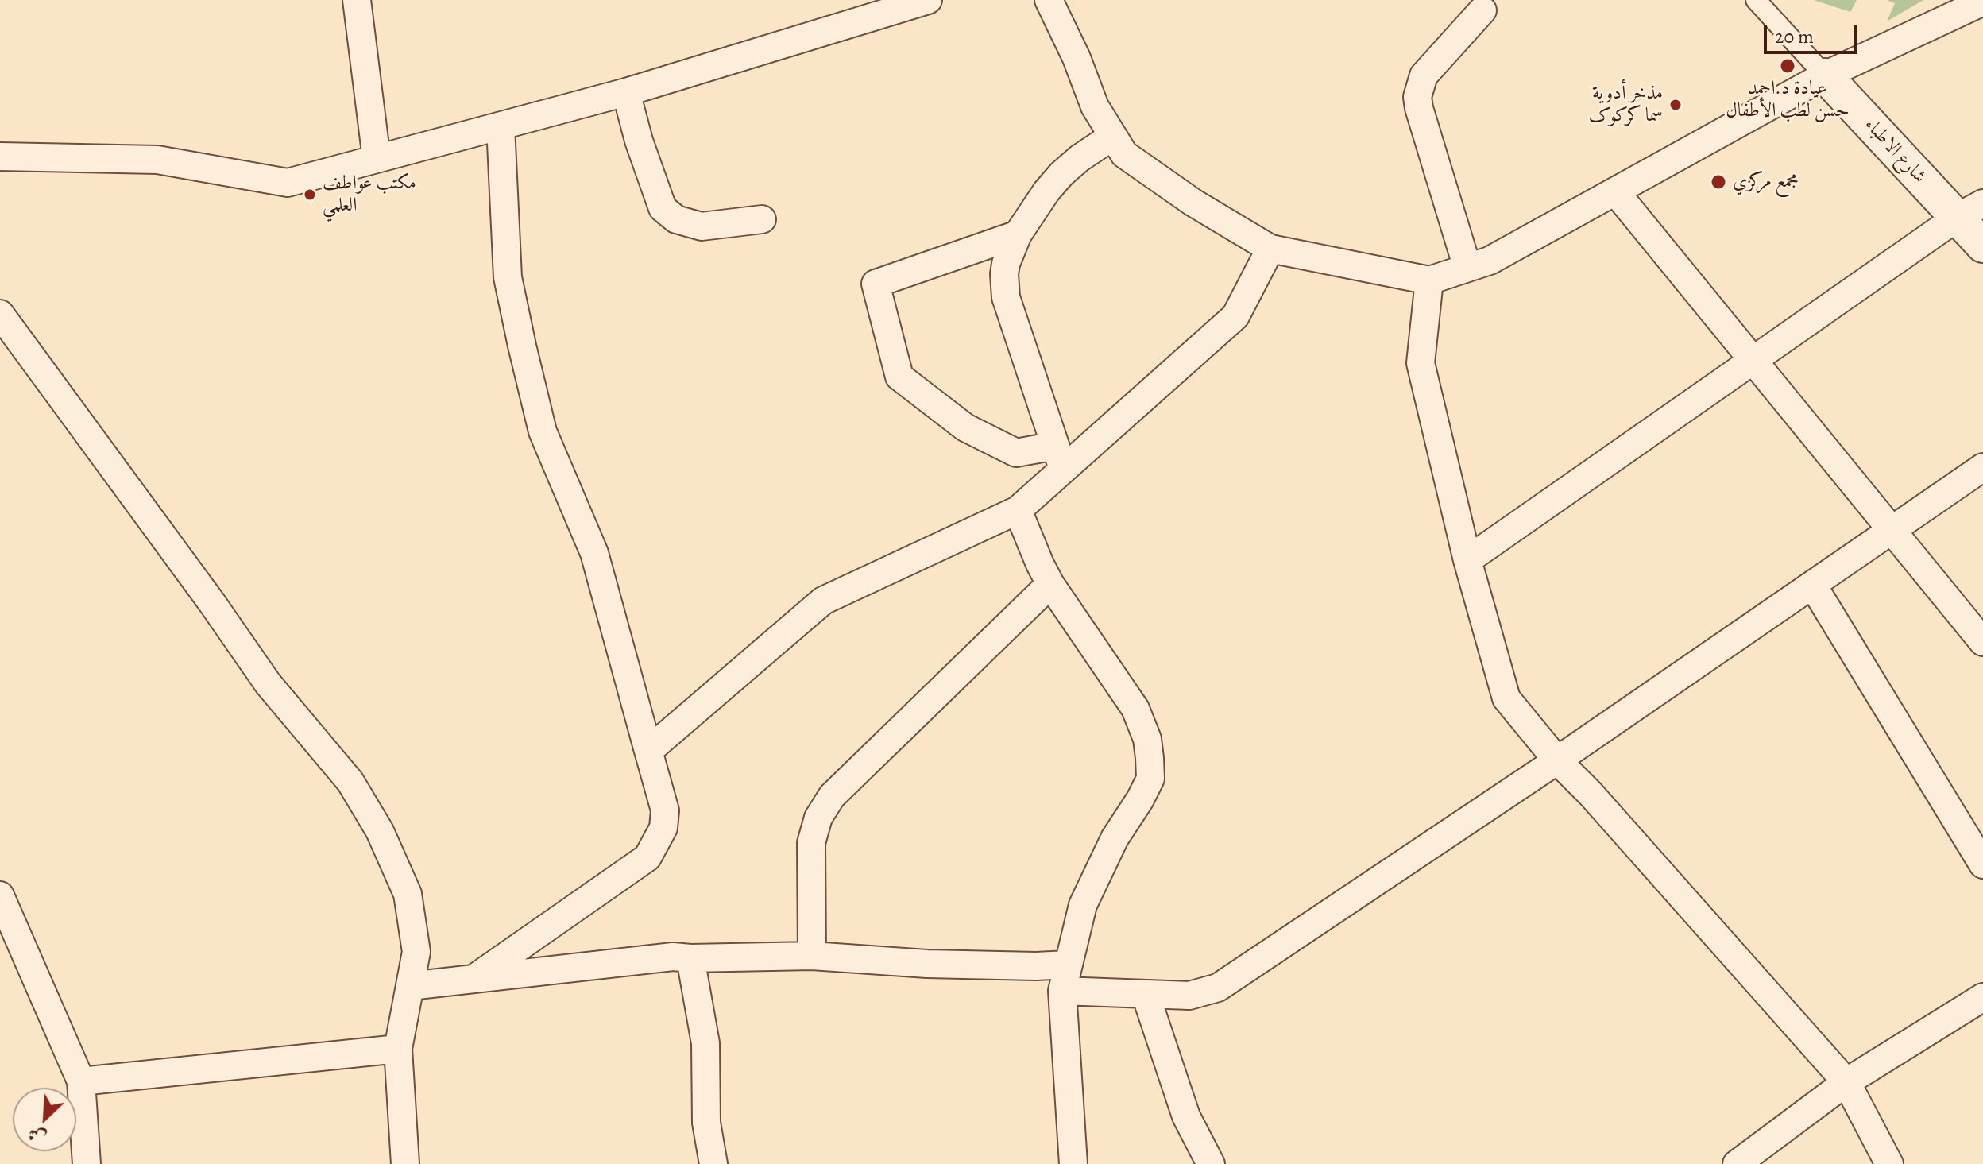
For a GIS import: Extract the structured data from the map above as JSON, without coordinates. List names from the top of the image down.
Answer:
{
  "streets": {
    "street": ["شارع الاطباء"]
  },
  "places": [
    "عيادة د.احمد حسن لطب الأطفال",
    "مذخر أدویة سما کرکوک",
    "مجمع مركزي",
    "مكتب عواطف العلمي"
  ],
  "scale_bar": "20 m",
  "north": "bottom left"
}
